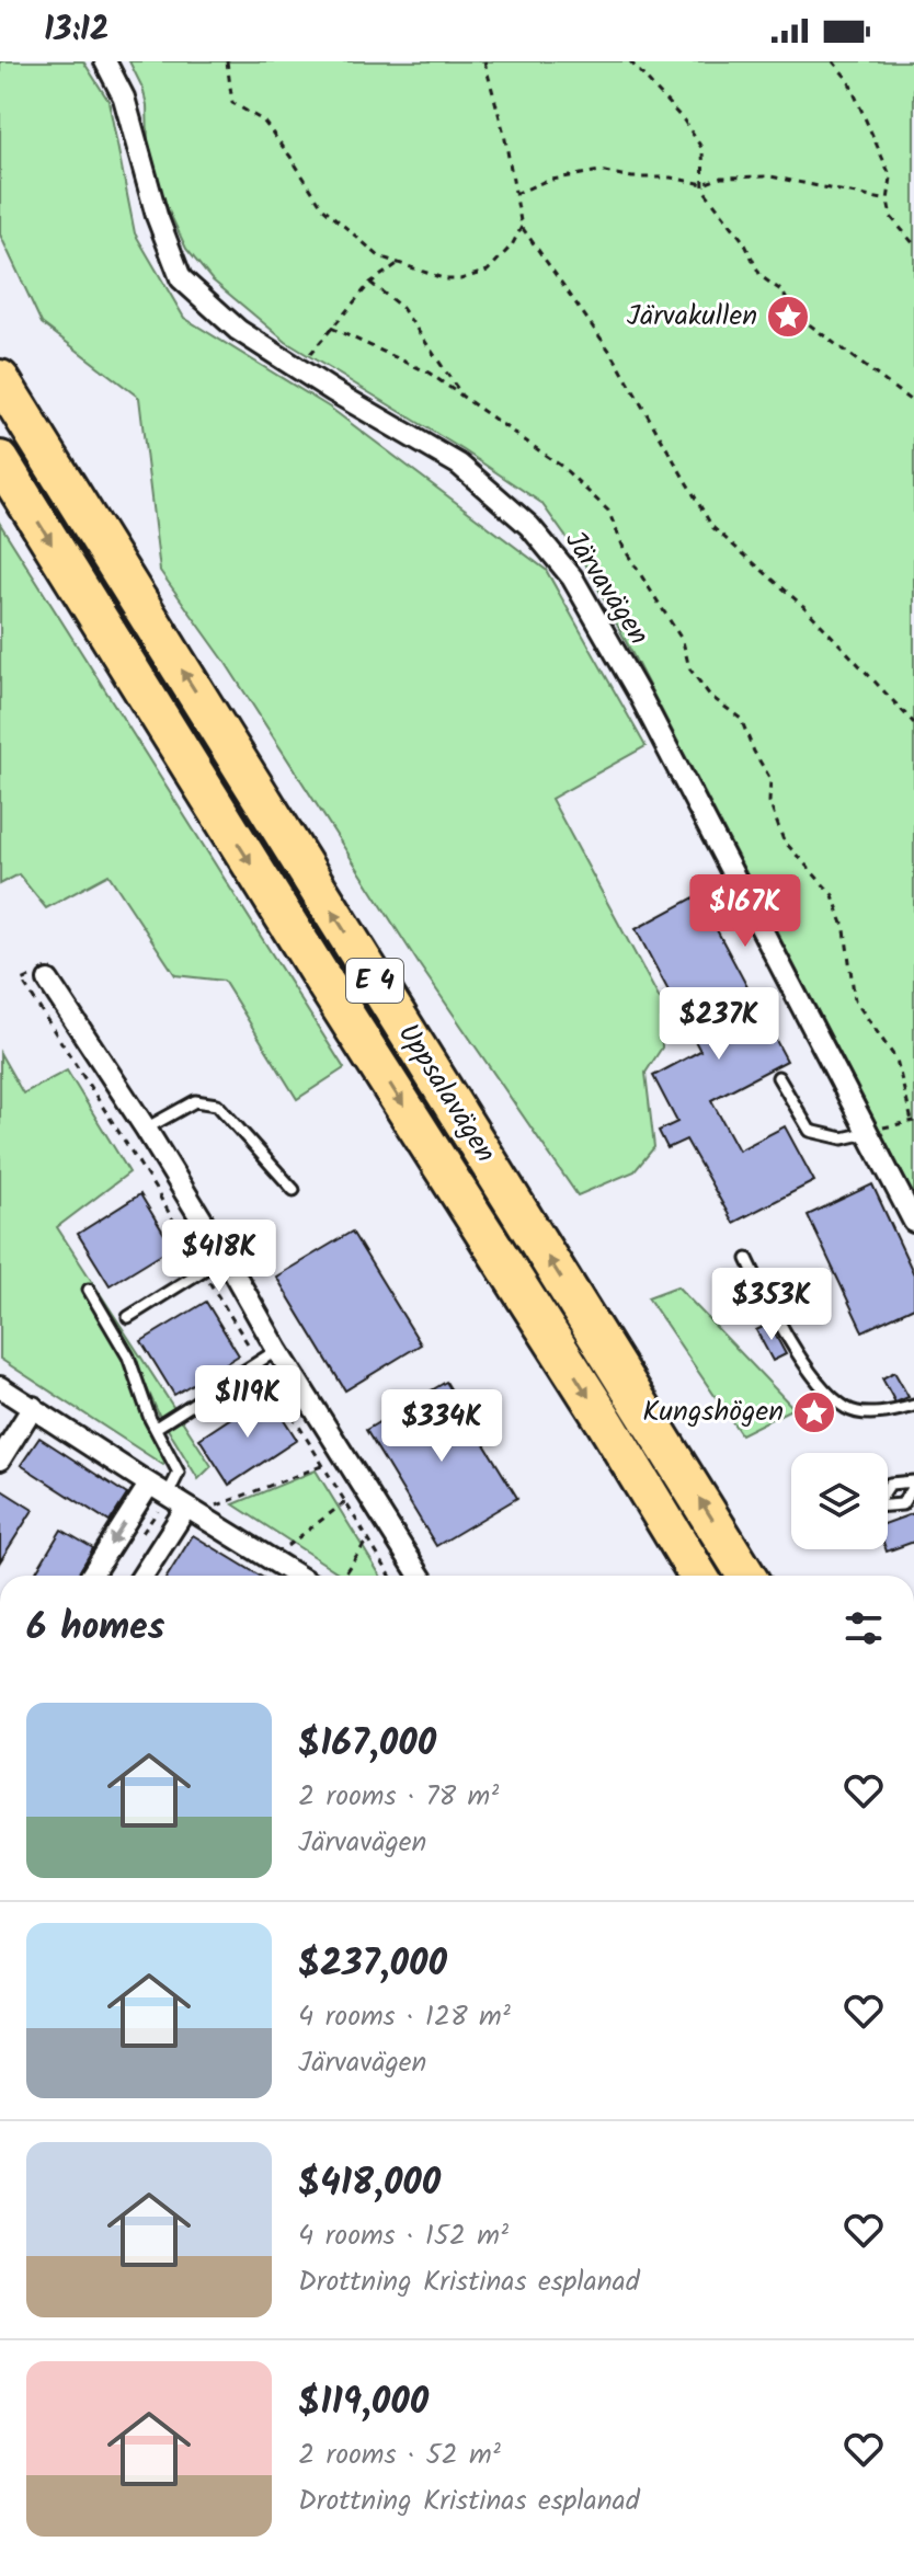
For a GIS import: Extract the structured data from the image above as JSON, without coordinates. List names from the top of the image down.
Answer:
{
  "streets": {
    "highway": ["E 4", "Uppsalavägen"],
    "street": ["Järvavägen"]
  },
  "places": {
    "place": ["Järvakullen", "Kungshögen"]
  },
  "page": {
    "status": "13:12",
    "price": [
      "$167K",
      "$237K",
      "$418K",
      "$353K",
      "$119K",
      "$334K"
    ],
    "heading": "6 homes",
    "list": [
      {
        "name": "$167,000",
        "note": "2 rooms · 78 m² · Järvavägen"
      },
      {
        "name": "$237,000",
        "note": "4 rooms · 128 m² · Järvavägen"
      },
      {
        "name": "$418,000",
        "note": "4 rooms · 152 m² · Drottning Kristinas esplanad"
      },
      {
        "name": "$119,000",
        "note": "2 rooms · 52 m² · Drottning Kristinas esplanad"
      }
    ]
  }
}
